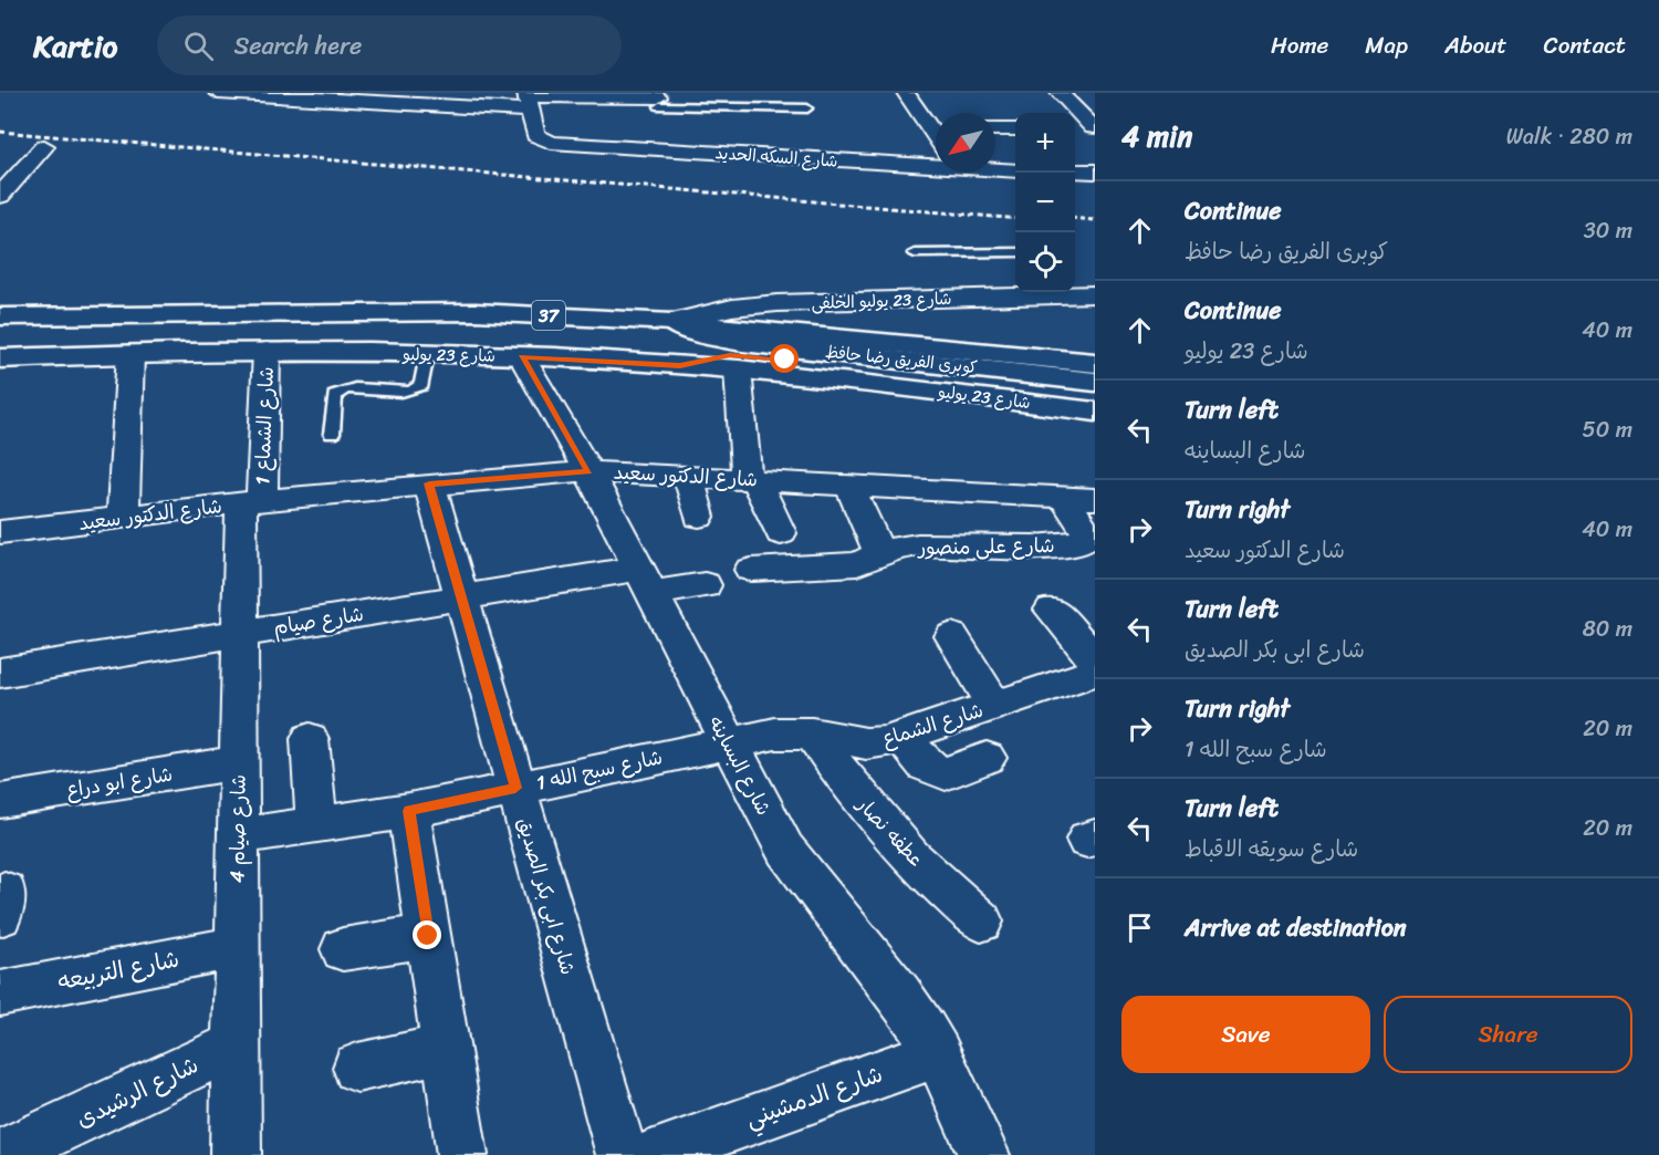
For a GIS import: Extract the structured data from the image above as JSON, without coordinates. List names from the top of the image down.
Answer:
{
  "streets": {
    "main road": ["37", "شارع 23 يوليو", "كوبرى الفريق رضا حافظ"],
    "street": [
      "شارع السكه الحديد",
      "شارع 23 يوليو الخلفى",
      "شارع الشماع 1",
      "شارع الدكتور سعيد",
      "شارع على منصور",
      "شارع صيام",
      "شارع الشماع",
      "شارع البساينه",
      "شارع سبح الله 1",
      "شارع ابو دراع",
      "شارع صيام 4",
      "عطفه نصار",
      "شارع ابى بكر الصديق",
      "شارع التربيعه",
      "شارع الرشيدى",
      "شارع الدمشيني"
    ]
  },
  "crossings": [
    ["شارع 23 يوليو الخلفى", "37"],
    ["شارع 23 يوليو الخلفى", "كوبرى الفريق رضا حافظ"],
    ["37", "كوبرى الفريق رضا حافظ"],
    ["شارع 23 يوليو", "كوبرى الفريق رضا حافظ"],
    ["شارع 23 يوليو", "شارع الشماع 1"],
    ["شارع 23 يوليو", "شارع البساينه"],
    ["شارع الشماع 1", "شارع الدكتور سعيد"],
    ["شارع الشماع 1", "شارع صيام 4"],
    ["شارع الدكتور سعيد", "شارع على منصور"],
    ["شارع الدكتور سعيد", "شارع البساينه"],
    ["شارع الدكتور سعيد", "شارع صيام 4"],
    ["شارع الدكتور سعيد", "شارع ابى بكر الصديق"],
    ["شارع صيام", "شارع البساينه"],
    ["شارع صيام", "شارع صيام 4"],
    ["شارع صيام", "شارع ابى بكر الصديق"],
    ["شارع الشماع", "شارع البساينه"],
    ["شارع الشماع", "شارع سبح الله 1"],
    ["شارع الشماع", "عطفه نصار"],
    ["شارع البساينه", "شارع سبح الله 1"],
    ["شارع البساينه", "شارع الدمشيني"],
    ["شارع سبح الله 1", "شارع صيام 4"],
    ["شارع سبح الله 1", "شارع ابى بكر الصديق"],
    ["شارع ابو دراع", "شارع صيام 4"],
    ["شارع صيام 4", "شارع التربيعه"],
    ["شارع صيام 4", "شارع الرشيدى"]
  ],
  "north": "bottom left",
  "page": {
    "header": "Kartio",
    "search": "Search here",
    "nav": [
      "Home",
      "Map",
      "About",
      "Contact"
    ],
    "heading": ["4 min", "Walk · 280 m"],
    "map_buttons": ["+", "−"],
    "list": [
      ["Continue", "كوبرى الفريق رضا حافظ", "30 m"],
      ["Continue", "شارع 23 يوليو", "40 m"],
      ["Turn left", "شارع البساينه", "50 m"],
      ["Turn right", "شارع الدكتور سعيد", "40 m"],
      ["Turn left", "شارع ابى بكر الصديق", "80 m"],
      ["Turn right", "شارع سبح الله 1", "20 m"],
      ["Turn left", "شارع سويقه الاقباط", "20 m"],
      "Arrive at destination"
    ],
    "buttons": ["Save", "Share"]
  }
}
